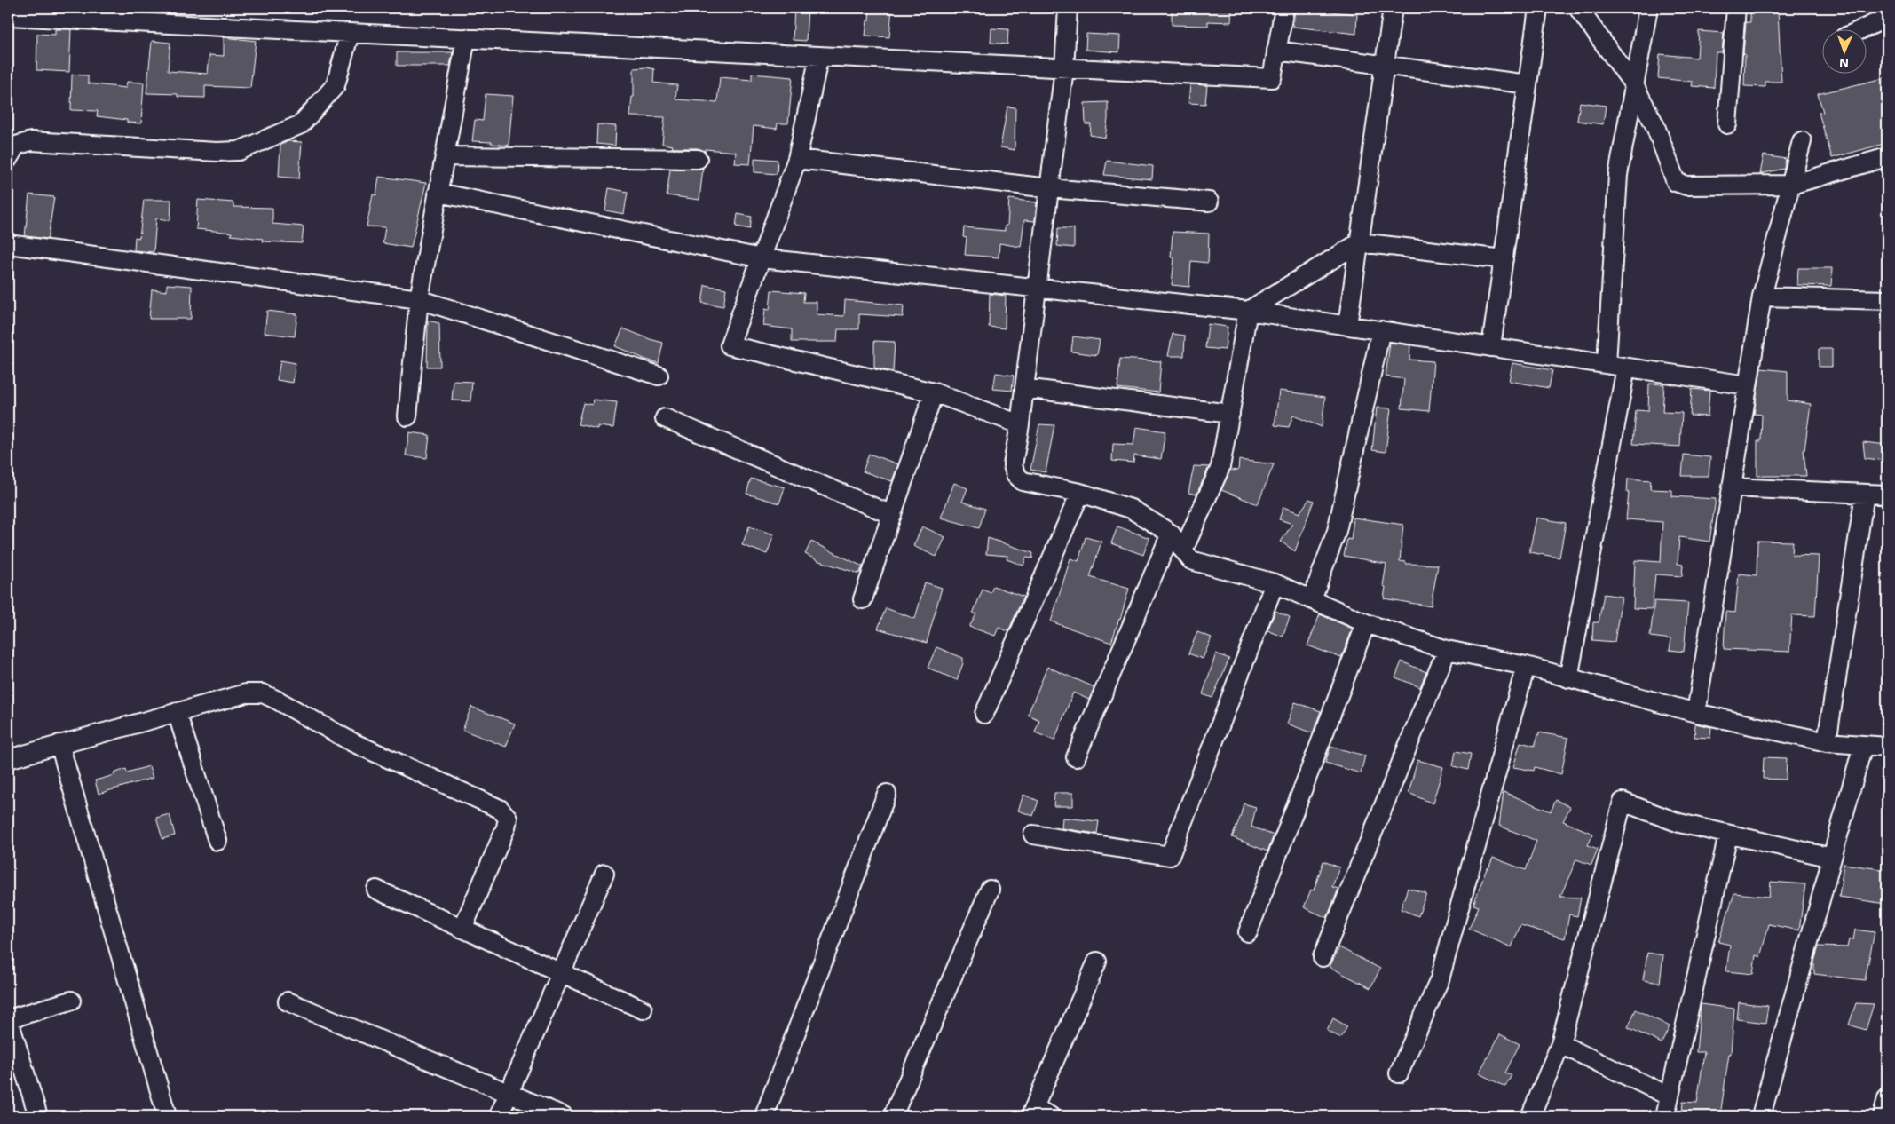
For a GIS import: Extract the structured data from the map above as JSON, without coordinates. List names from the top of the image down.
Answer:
{
  "north": "bottom"
}
